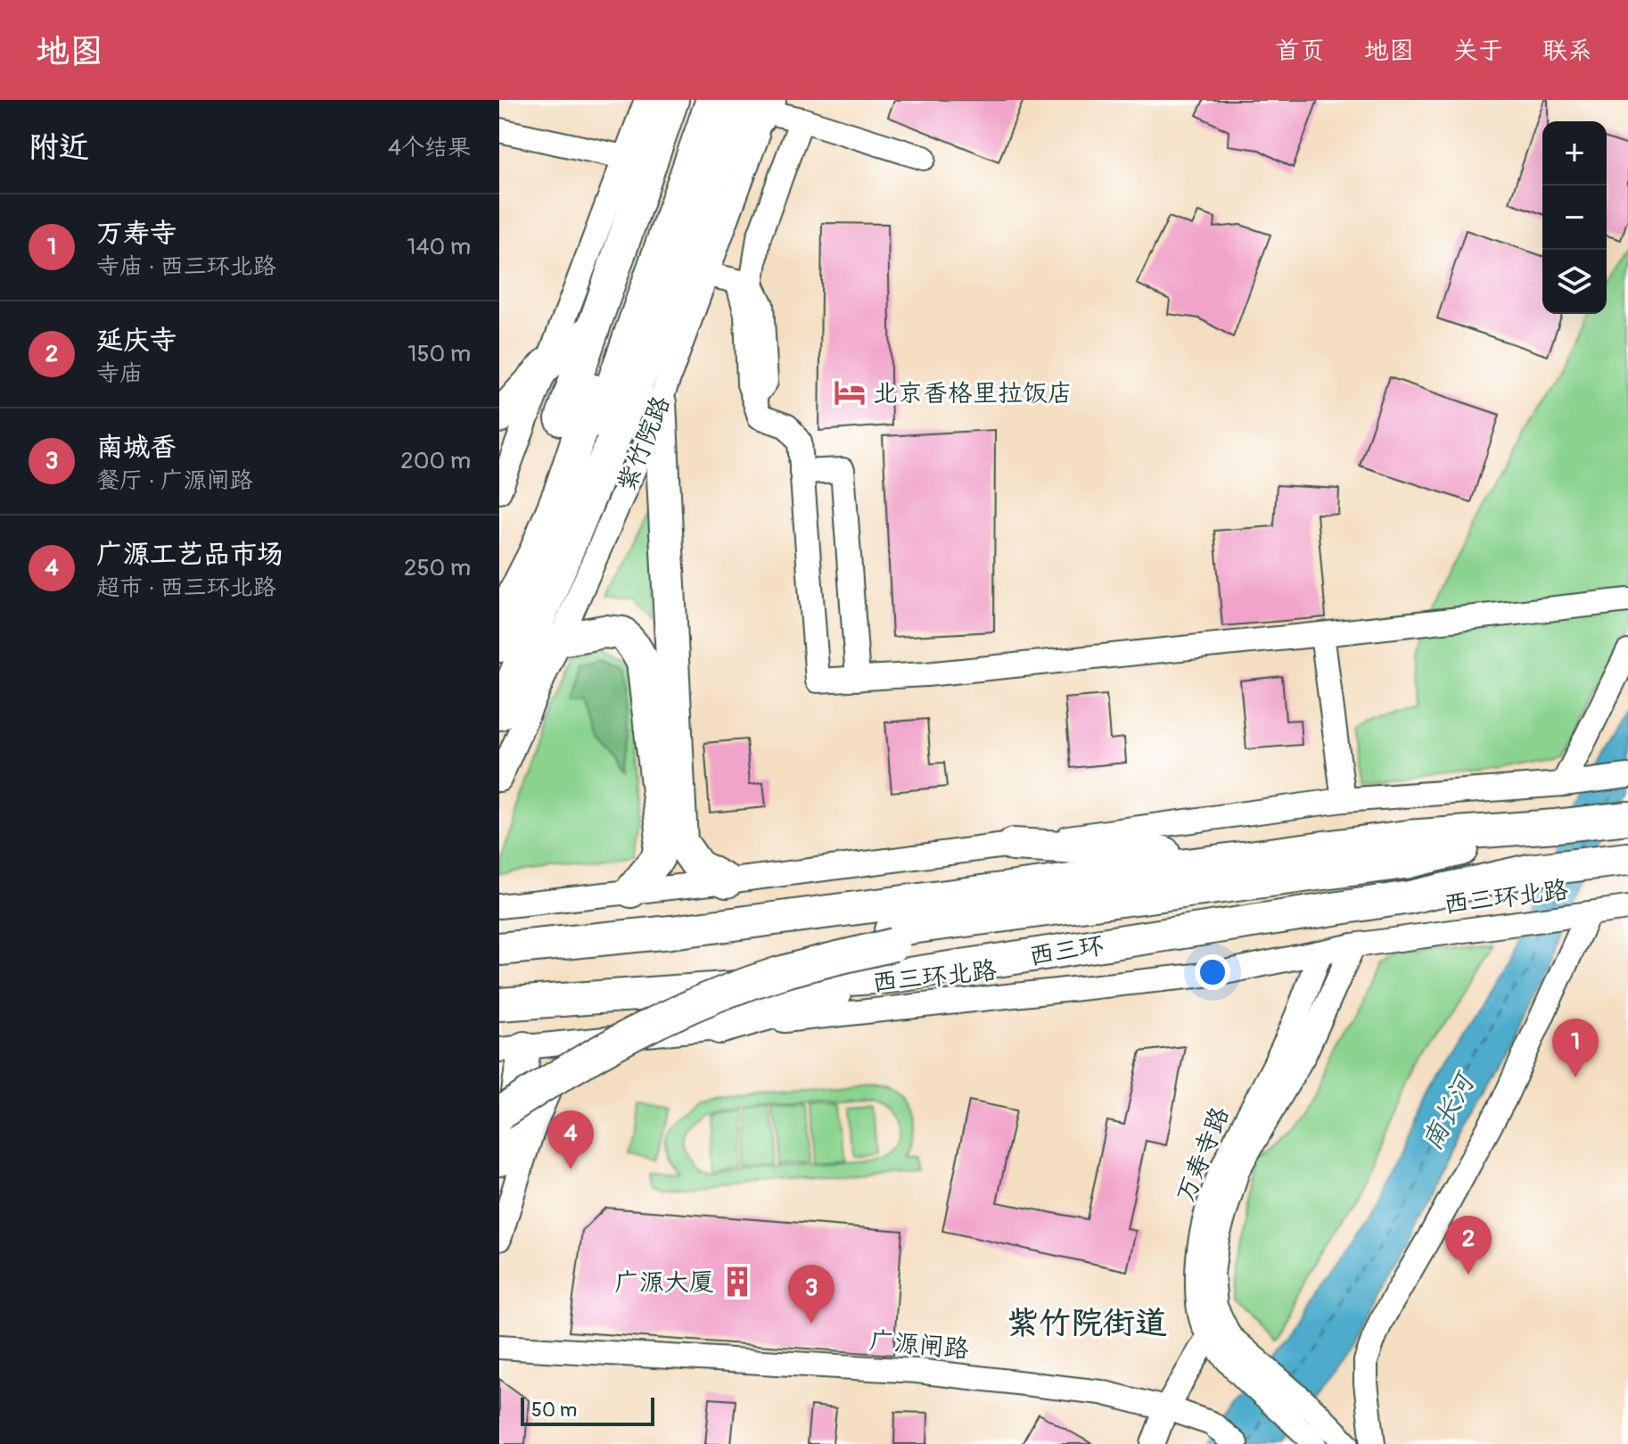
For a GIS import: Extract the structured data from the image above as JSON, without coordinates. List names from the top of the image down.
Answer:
{
  "streets": {
    "highway": ["紫竹院路"],
    "street": ["西三环北路", "万寿寺路", "广源闸路"]
  },
  "crossings": [
    ["西三环北路", "万寿寺路"]
  ],
  "districts": ["紫竹院街道"],
  "water": ["南长河"],
  "places": {
    "hotel": ["北京香格里拉饭店"],
    "building": ["广源大厦"]
  },
  "scale_bar": "50 m",
  "page": {
    "header": "地图",
    "nav": [
      "首页",
      "地图",
      "关于",
      "联系"
    ],
    "heading": ["附近", "4个结果"],
    "map_buttons": ["+", "−"],
    "list": [
      {
        "mark": "1",
        "name": "万寿寺",
        "note": "寺庙 · 西三环北路",
        "value": "140 m"
      },
      {
        "mark": "2",
        "name": "延庆寺",
        "note": "寺庙",
        "value": "150 m"
      },
      {
        "mark": "3",
        "name": "南城香",
        "note": "餐厅 · 广源闸路",
        "value": "200 m"
      },
      {
        "mark": "4",
        "name": "广源工艺品市场",
        "note": "超市 · 西三环北路",
        "value": "250 m"
      }
    ],
    "pins": [
      "1",
      "4",
      "2",
      "3"
    ],
    "scale": "50 m"
  }
}
